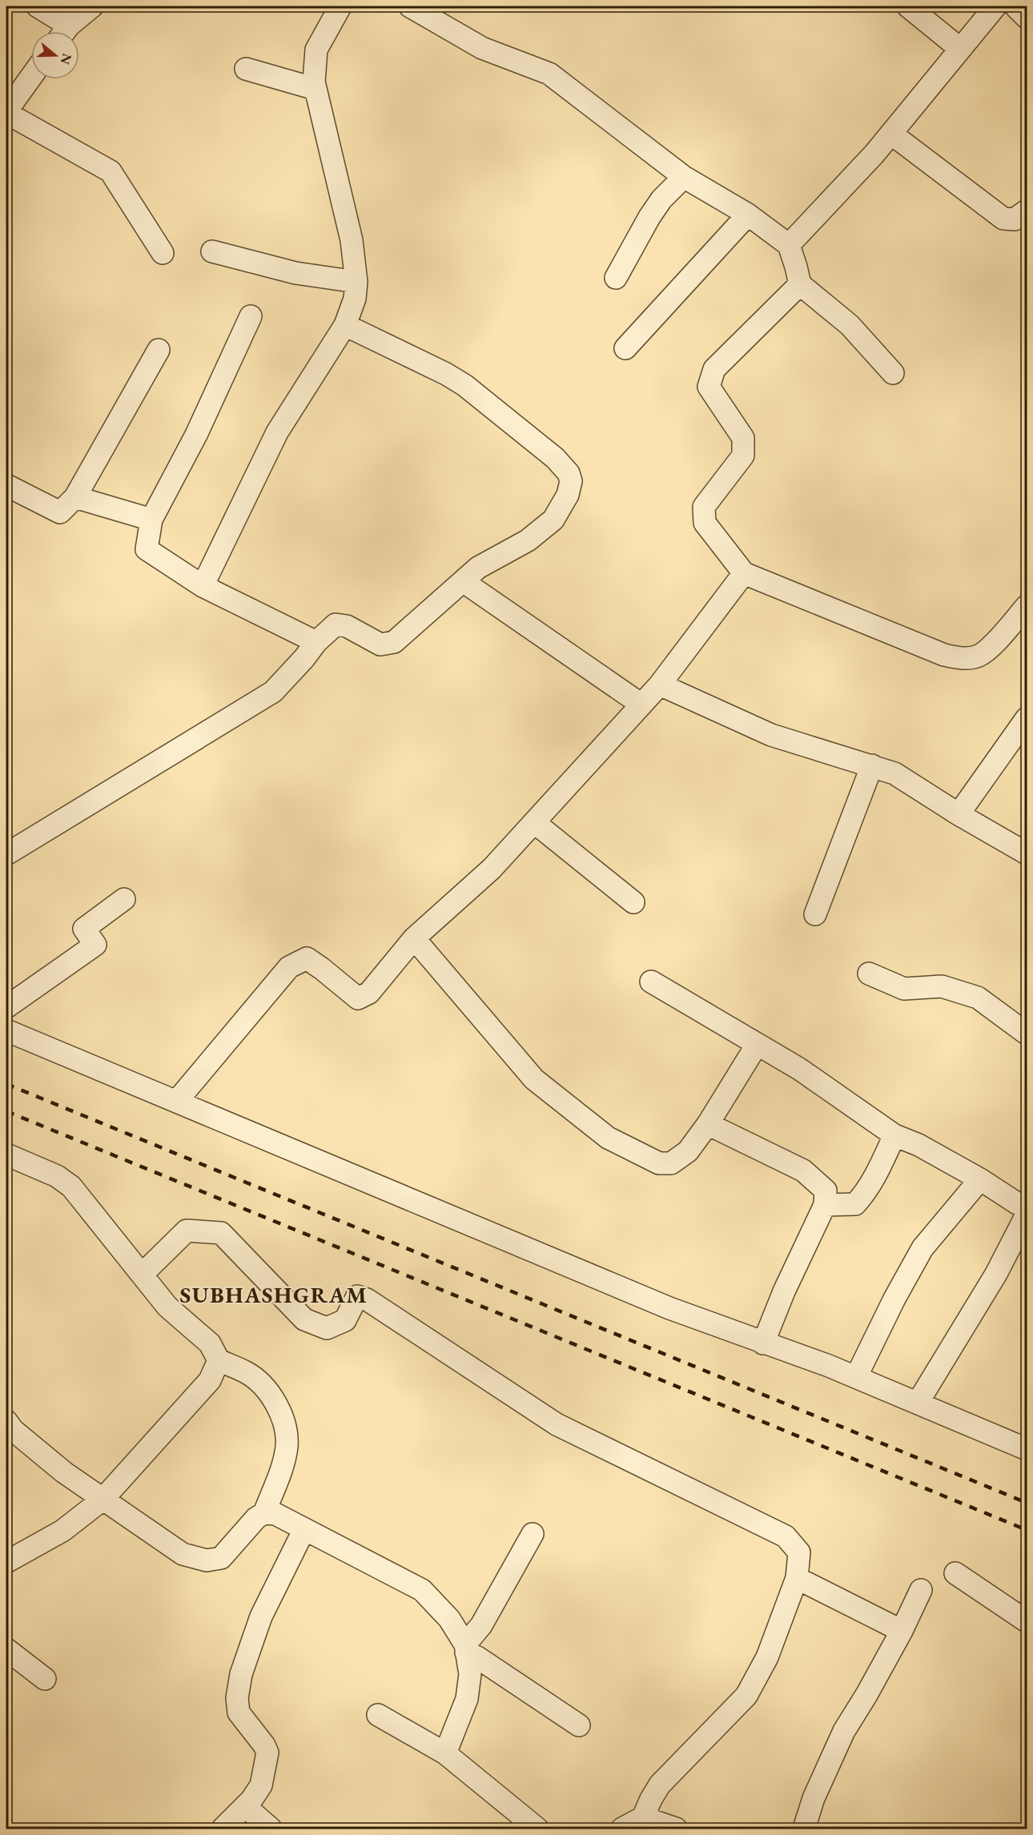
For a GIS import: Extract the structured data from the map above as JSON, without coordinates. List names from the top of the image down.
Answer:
{
  "districts": ["SUBHASHGRAM"],
  "north": "right"
}
